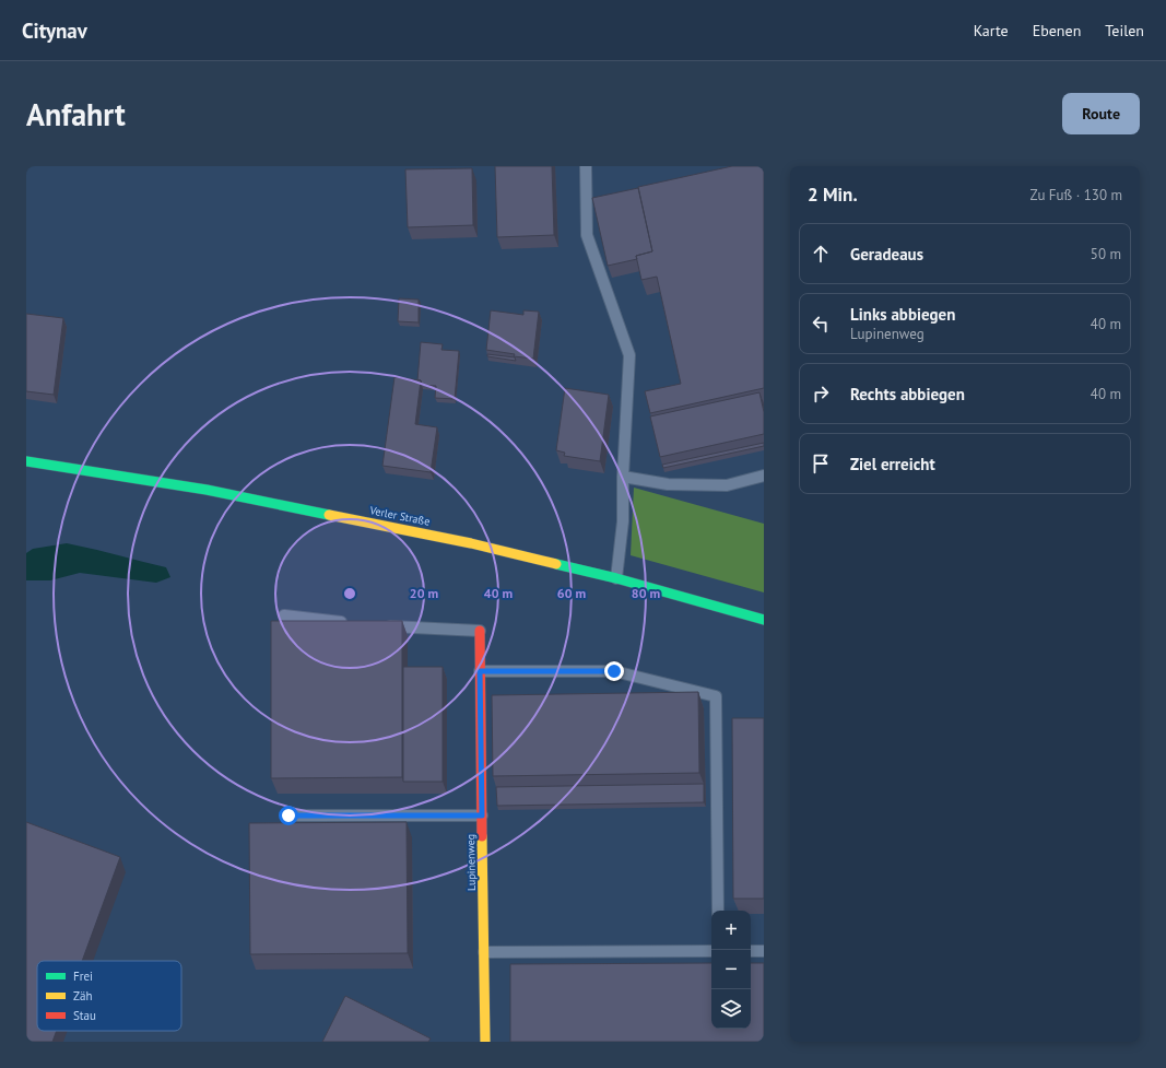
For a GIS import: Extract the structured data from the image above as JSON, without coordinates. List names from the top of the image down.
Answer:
{
  "streets": {
    "main road": ["Verler Straße", "Lupinenweg"]
  },
  "legend": ["Frei", "Zäh", "Stau"],
  "page": {
    "header": "Citynav",
    "nav": ["Karte", "Ebenen", "Teilen"],
    "buttons": "Route",
    "title": "Anfahrt",
    "heading": ["2 Min.", "Zu Fuß · 130 m"],
    "list": [
      ["Geradeaus", "50 m"],
      ["Links abbiegen", "Lupinenweg", "40 m"],
      ["Rechts abbiegen", "40 m"],
      "Ziel erreicht"
    ],
    "map_buttons": ["+", "−"]
  },
  "rings": [
    "20 m",
    "40 m",
    "60 m",
    "80 m"
  ]
}
